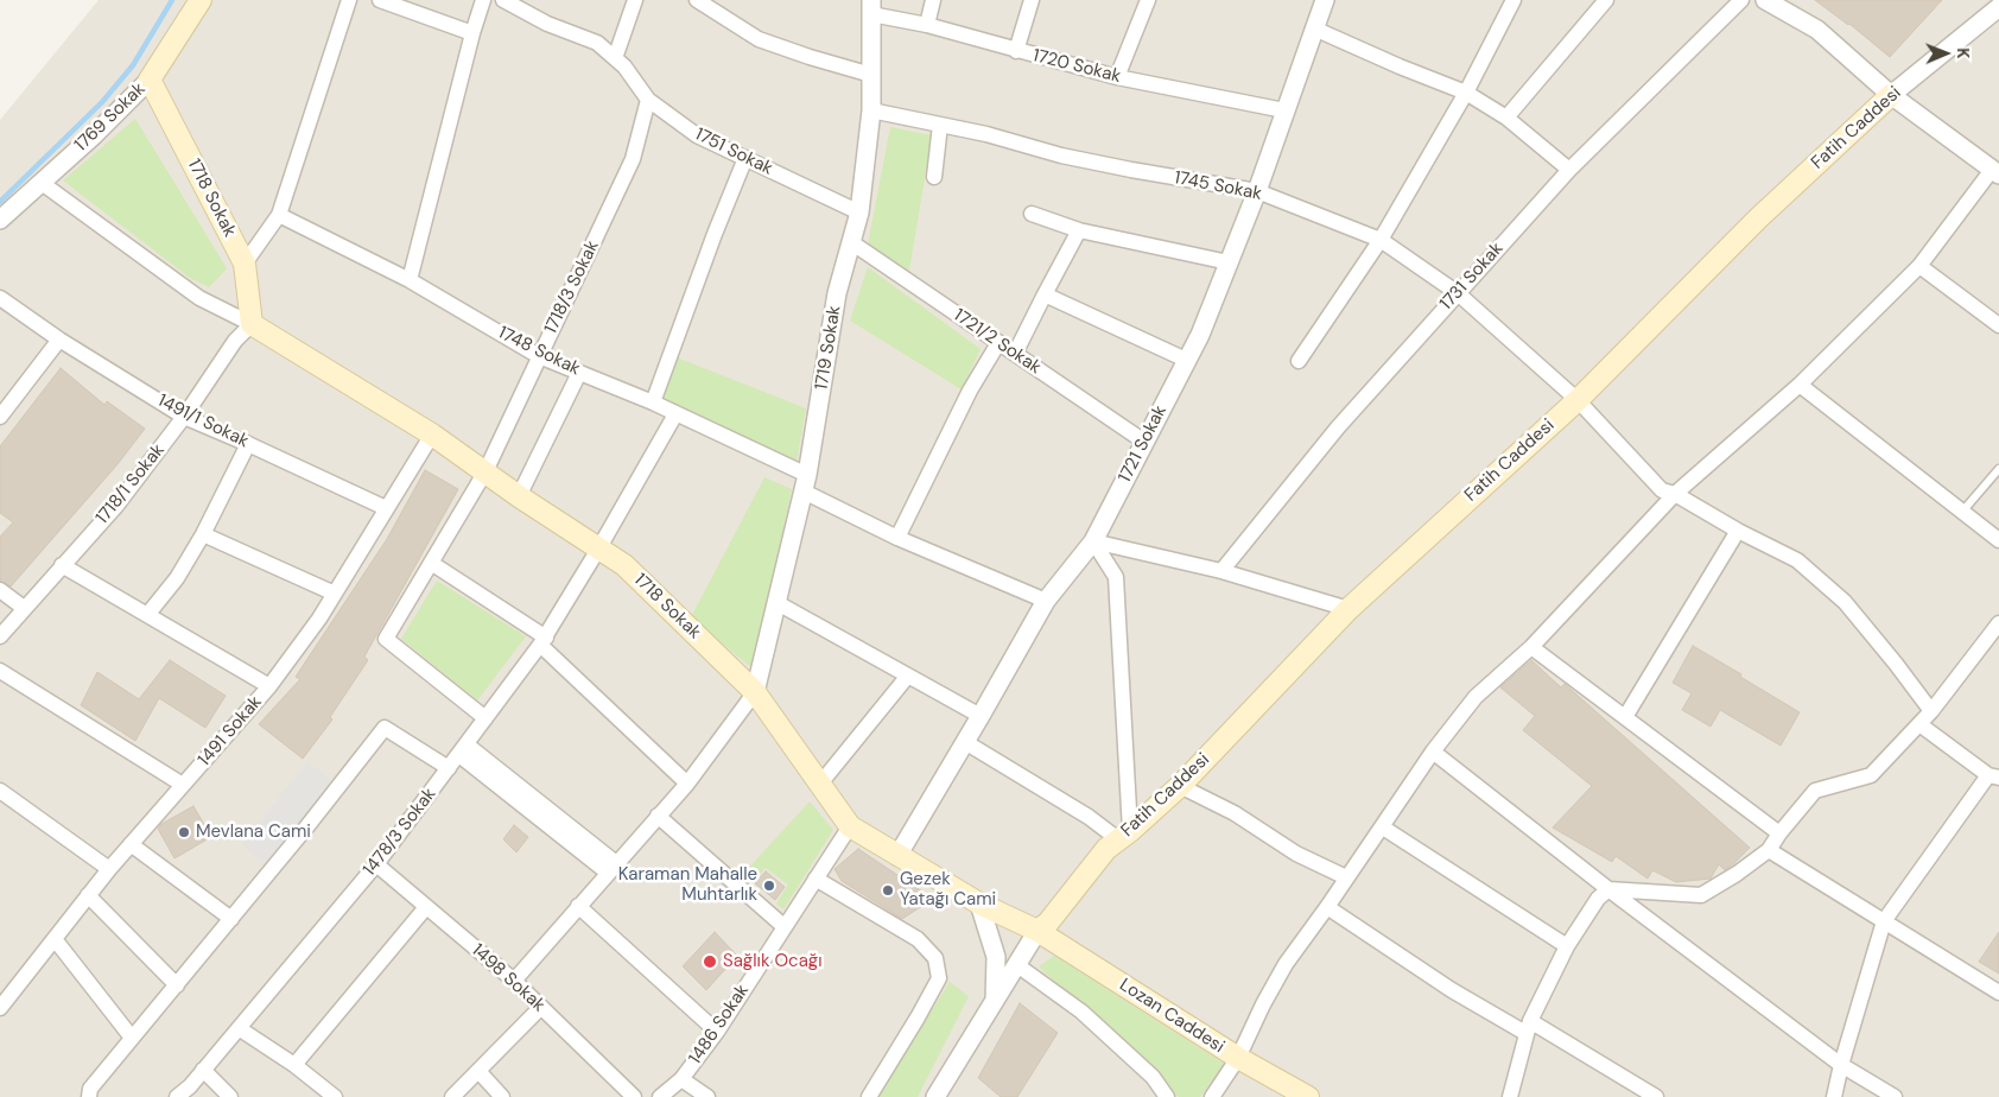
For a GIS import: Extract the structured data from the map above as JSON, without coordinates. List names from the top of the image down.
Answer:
{
  "streets": {
    "main road": [
      "1769 Sokak",
      "Fatih Caddesi",
      "1718 Sokak",
      "Lozan Caddesi"
    ],
    "street": [
      "1720 Sokak",
      "1751 Sokak",
      "1745 Sokak",
      "1731 Sokak",
      "1718/3 Sokak",
      "1721/2 Sokak",
      "1719 Sokak",
      "1748 Sokak",
      "1491/1 Sokak",
      "1721 Sokak",
      "1718/1 Sokak",
      "1491 Sokak",
      "1478/3 Sokak",
      "1498 Sokak",
      "1486 Sokak"
    ]
  },
  "crossings": [
    ["1720 Sokak", "1719 Sokak"],
    ["1720 Sokak", "1721 Sokak"],
    ["1769 Sokak", "1718 Sokak"],
    ["Fatih Caddesi", "1745 Sokak"],
    ["Fatih Caddesi", "1718 Sokak"],
    ["Fatih Caddesi", "Lozan Caddesi"],
    ["1751 Sokak", "1718/3 Sokak"],
    ["1751 Sokak", "1719 Sokak"],
    ["1745 Sokak", "1731 Sokak"],
    ["1745 Sokak", "1719 Sokak"],
    ["1745 Sokak", "1721 Sokak"],
    ["1718 Sokak", "1718/3 Sokak"],
    ["1718 Sokak", "1719 Sokak"],
    ["1718 Sokak", "1721 Sokak"],
    ["1718 Sokak", "1718/1 Sokak"],
    ["1718 Sokak", "1491 Sokak"],
    ["1718 Sokak", "1478/3 Sokak"],
    ["1718 Sokak", "Lozan Caddesi"],
    ["1718 Sokak", "1486 Sokak"],
    ["1718/3 Sokak", "1748 Sokak"],
    ["1718/3 Sokak", "1478/3 Sokak"],
    ["1721/2 Sokak", "1719 Sokak"],
    ["1721/2 Sokak", "1721 Sokak"],
    ["1719 Sokak", "1748 Sokak"],
    ["1748 Sokak", "1721 Sokak"],
    ["1748 Sokak", "1478/3 Sokak"],
    ["1491/1 Sokak", "1718/1 Sokak"],
    ["1491/1 Sokak", "1491 Sokak"],
    ["1478/3 Sokak", "1498 Sokak"]
  ],
  "places": [
    "Mevlana Cami",
    "Karaman Mahalle Muhtarlık",
    "Gezek Yatağı Cami",
    "Sağlık Ocağı"
  ],
  "north": "right"
}
